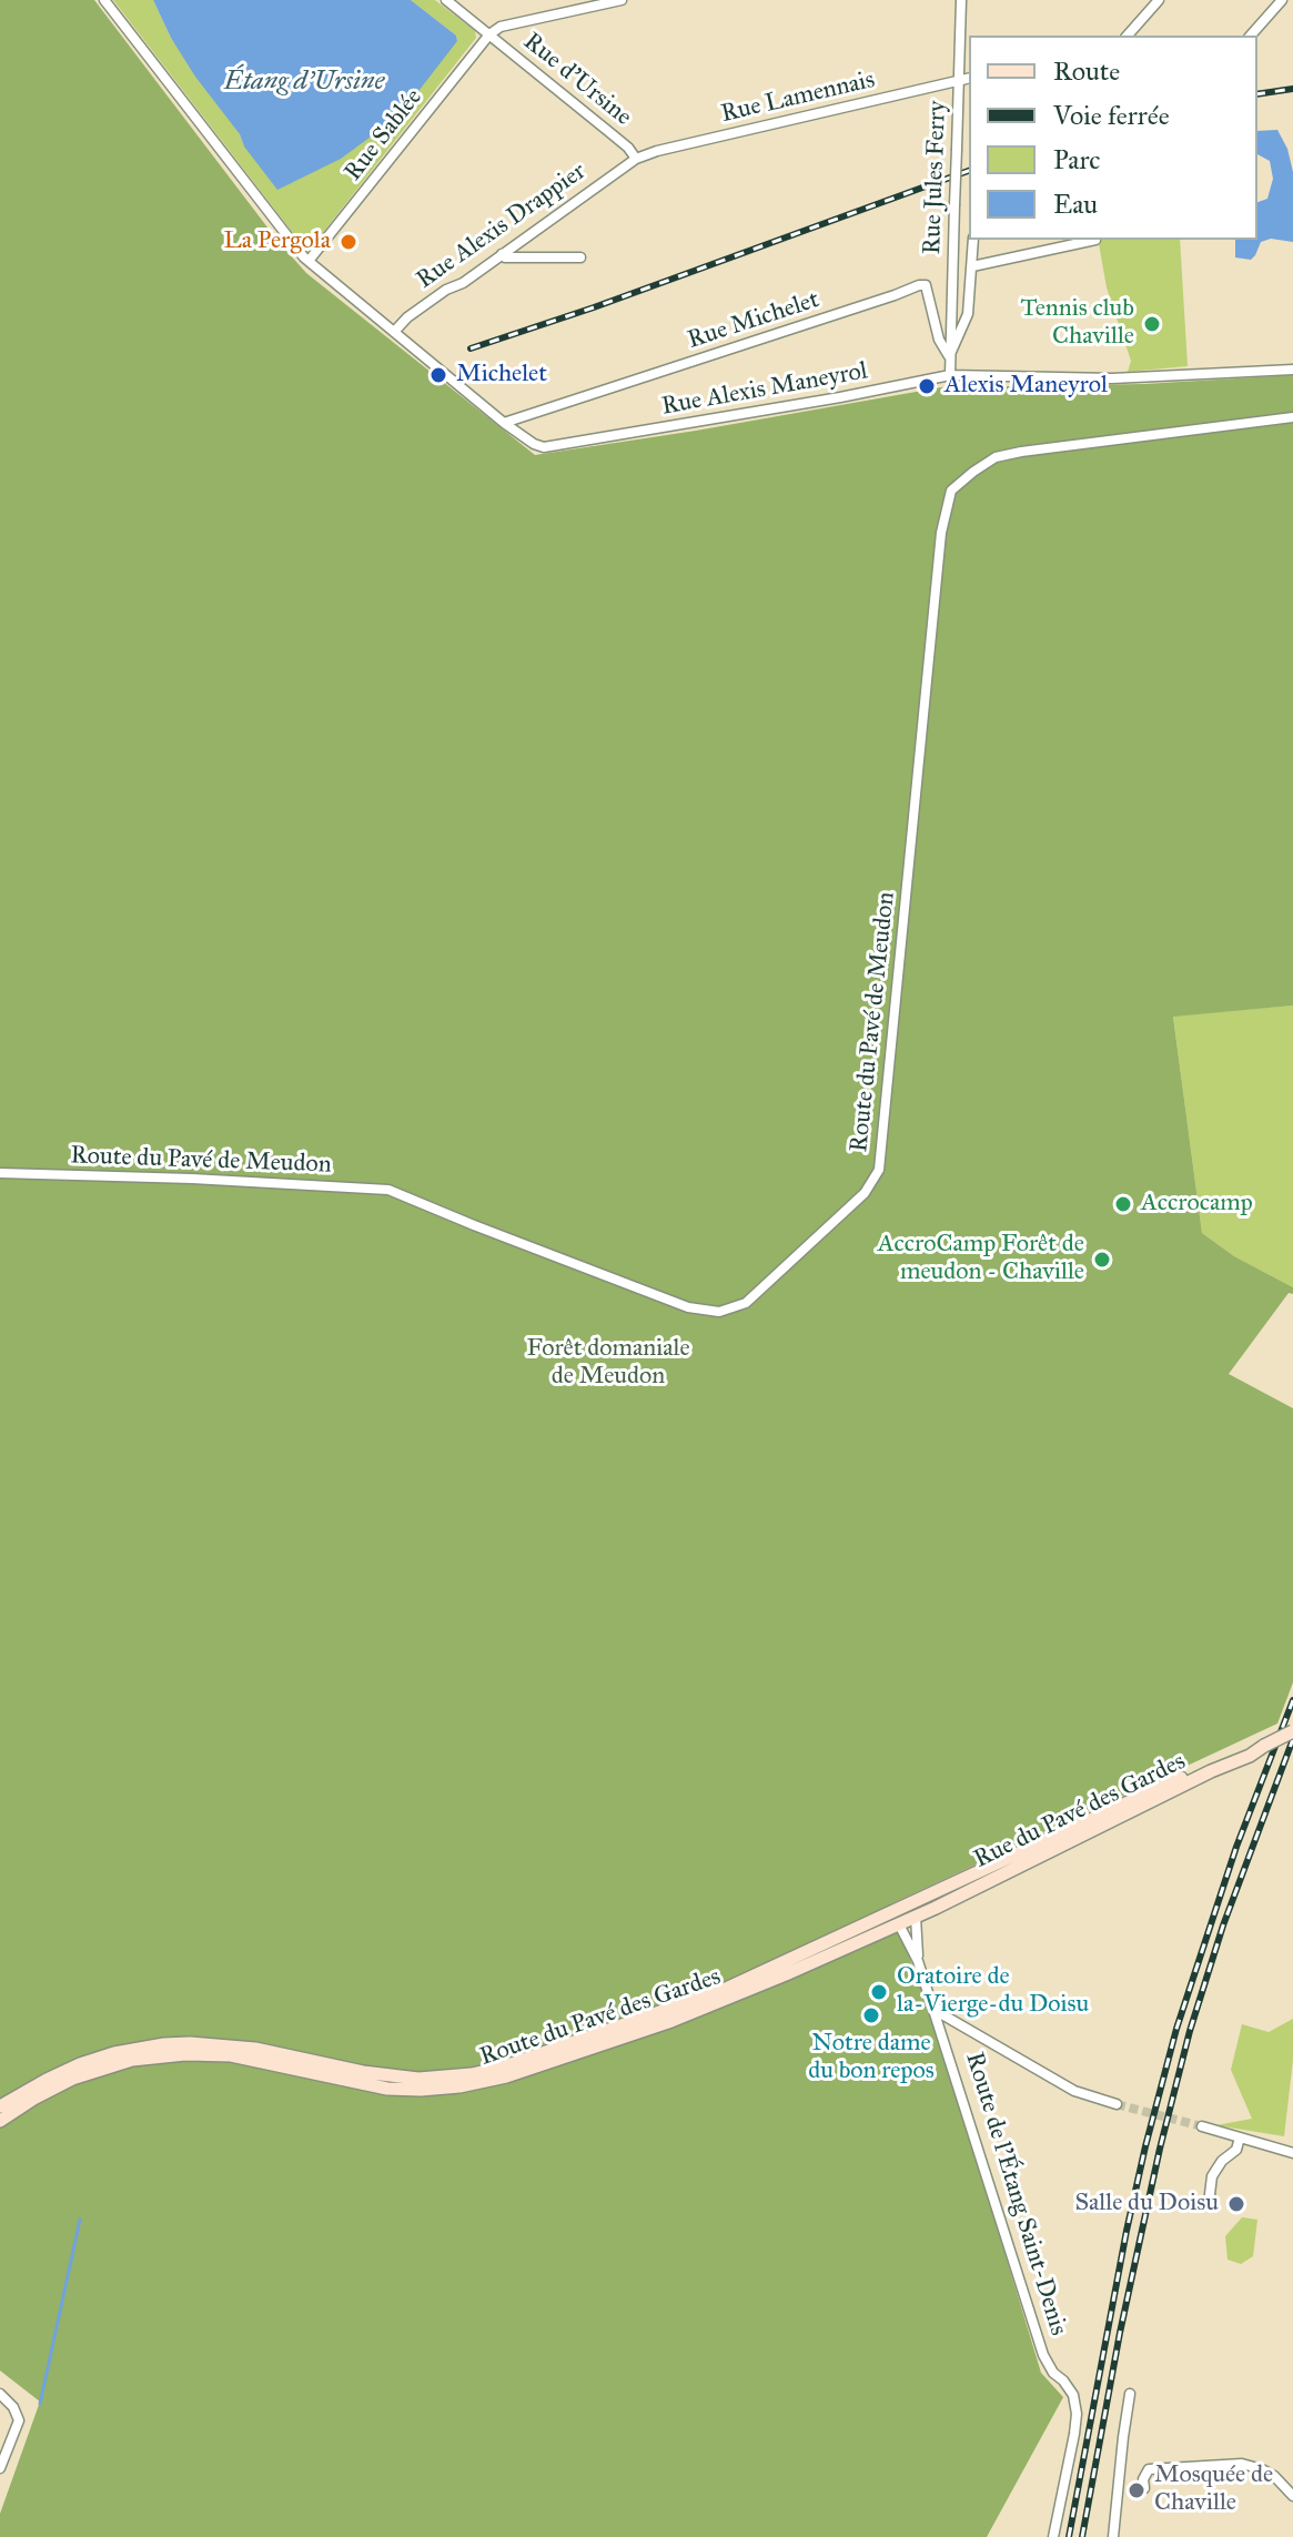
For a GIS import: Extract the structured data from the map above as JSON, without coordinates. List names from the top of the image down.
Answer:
{
  "streets": {
    "main road": ["Rue du Pavé des Gardes", "Route du Pavé des Gardes"],
    "street": [
      "Rue d'Ursine",
      "Rue Lamennais",
      "Rue Sablée",
      "Rue Jules Ferry",
      "Rue Alexis Drappier",
      "Rue Michelet",
      "Rue Alexis Maneyrol",
      "Route du Pavé de Meudon",
      "Route de l'Étang Saint-Denis"
    ]
  },
  "crossings": [
    ["Rue d'Ursine", "Rue Lamennais"],
    ["Rue d'Ursine", "Rue Sablée"],
    ["Rue d'Ursine", "Rue Alexis Drappier"],
    ["Rue Lamennais", "Rue Jules Ferry"],
    ["Rue Lamennais", "Rue Alexis Drappier"],
    ["Rue Sablée", "Rue Alexis Maneyrol"],
    ["Rue Jules Ferry", "Rue Michelet"],
    ["Rue Alexis Drappier", "Rue Alexis Maneyrol"],
    ["Rue Michelet", "Rue Alexis Maneyrol"],
    ["Rue du Pavé des Gardes", "Route du Pavé des Gardes"],
    ["Rue du Pavé des Gardes", "Route de l'Étang Saint-Denis"],
    ["Route du Pavé des Gardes", "Route de l'Étang Saint-Denis"]
  ],
  "water": ["Étang d'Ursine"],
  "parks": ["Forêt domaniale de Meudon"],
  "places": [
    "La Pergola",
    "Tennis club Chaville",
    "Michelet",
    "Alexis Maneyrol",
    "Accrocamp",
    "AccroCamp Forêt de meudon - Chaville",
    "Oratoire de la-Vierge-du Doisu",
    "Notre dame du bon repos",
    "Salle du Doisu",
    "Mosquée de Chaville"
  ],
  "legend": [
    "Route",
    "Voie ferrée",
    "Parc",
    "Eau"
  ]
}
